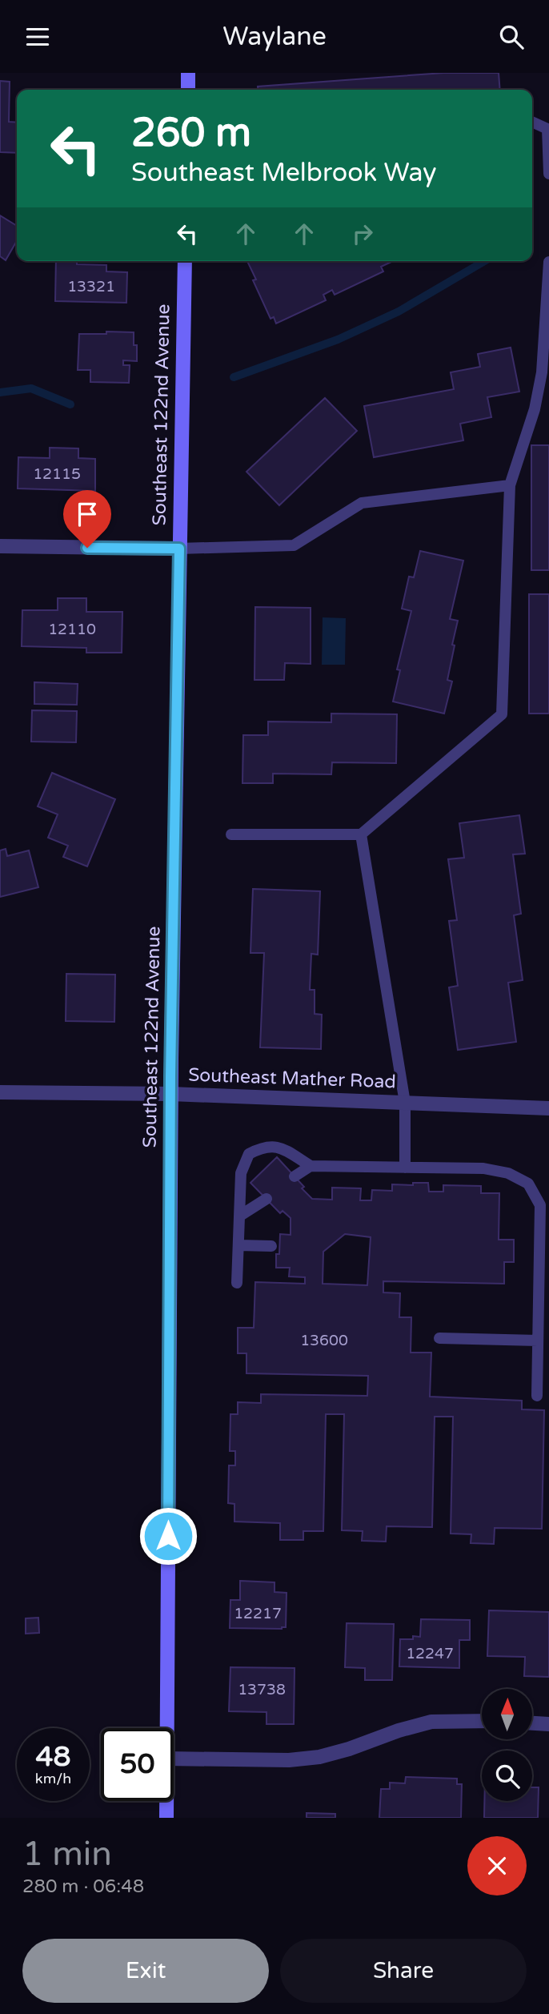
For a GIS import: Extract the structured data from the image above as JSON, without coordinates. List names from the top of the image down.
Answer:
{
  "streets": {
    "main road": ["Southeast 122nd Avenue"],
    "street": ["Southeast Mather Road"]
  },
  "crossings": [
    ["Southeast 122nd Avenue", "Southeast Mather Road"]
  ],
  "house_numbers": [
    "13321",
    "12115",
    "12110",
    "13600",
    "12217",
    "12247",
    "13738"
  ],
  "north": "top",
  "page": {
    "header": "Waylane",
    "turn": ["260 m", "Southeast Melbrook Way"],
    "speed": "48 km/h",
    "limit": "50",
    "heading": ["1 min", "280 m · 06:48"],
    "buttons": ["Exit", "Share"]
  }
}
